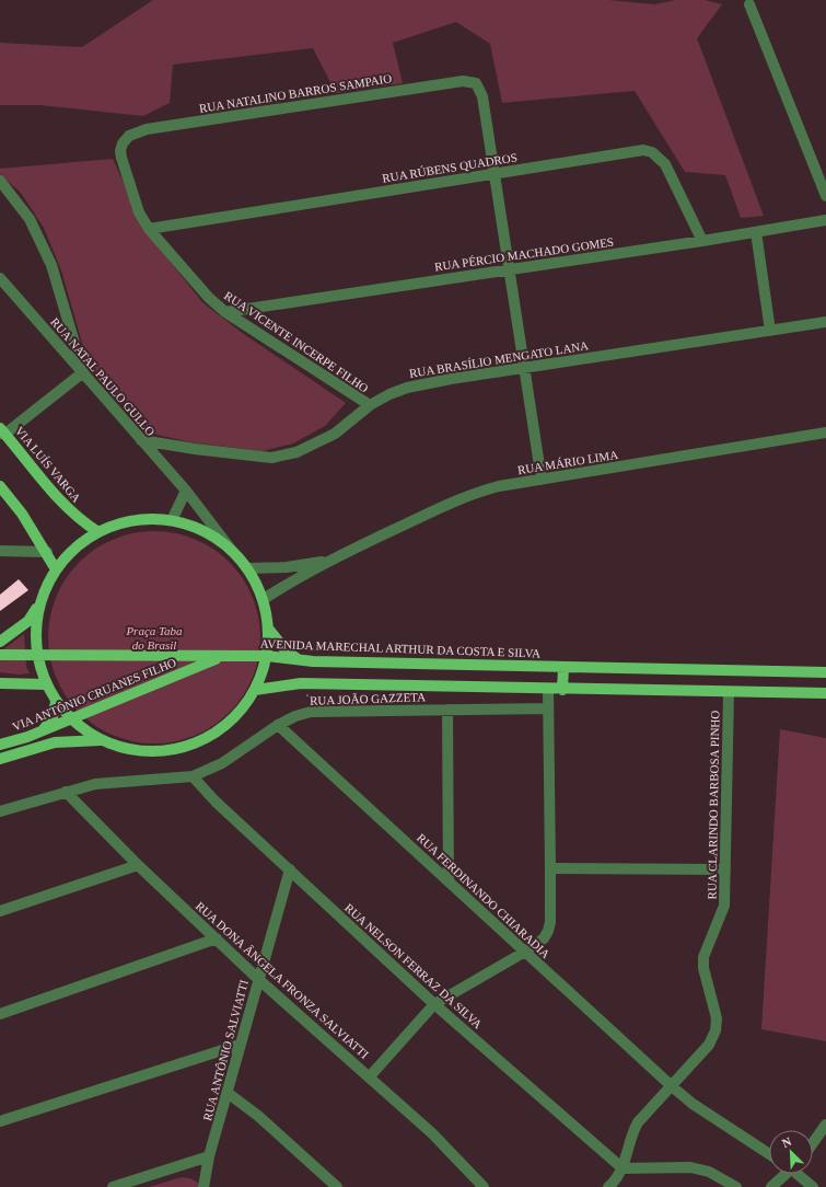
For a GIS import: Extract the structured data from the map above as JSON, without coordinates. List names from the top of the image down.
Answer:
{
  "streets": {
    "main road": ["VIA LUÍS VARGA", "AVENIDA MARECHAL ARTHUR DA COSTA E SILVA", "VIA ANTÔNIO CRUANES FILHO"],
    "street": [
      "RUA NATALINO BARROS SAMPAIO",
      "RUA RÚBENS QUADROS",
      "RUA PÉRCIO MACHADO GOMES",
      "RUA VICENTE INCERPE FILHO",
      "RUA BRASÍLIO MENGATO LANA",
      "RUA NATAL PAULO GULLO",
      "RUA MÁRIO LIMA",
      "RUA JOÃO GAZZETA",
      "RUA CLARINDO BARBOSA PINHO",
      "RUA FERDINANDO CHIARADIA",
      "RUA NELSON FERRAZ DA SILVA",
      "RUA DONA ÂNGELA FRONZA SALVIATTI",
      "RUA ANTÔNIO SALVIATTI"
    ]
  },
  "crossings": [
    ["RUA NATALINO BARROS SAMPAIO", "RUA RÚBENS QUADROS"],
    ["RUA NATALINO BARROS SAMPAIO", "RUA VICENTE INCERPE FILHO"],
    ["RUA RÚBENS QUADROS", "RUA PÉRCIO MACHADO GOMES"],
    ["RUA RÚBENS QUADROS", "RUA VICENTE INCERPE FILHO"],
    ["RUA PÉRCIO MACHADO GOMES", "RUA VICENTE INCERPE FILHO"],
    ["RUA VICENTE INCERPE FILHO", "RUA BRASÍLIO MENGATO LANA"],
    ["RUA BRASÍLIO MENGATO LANA", "RUA NATAL PAULO GULLO"],
    ["AVENIDA MARECHAL ARTHUR DA COSTA E SILVA", "VIA ANTÔNIO CRUANES FILHO"],
    ["RUA JOÃO GAZZETA", "RUA FERDINANDO CHIARADIA"],
    ["RUA JOÃO GAZZETA", "RUA NELSON FERRAZ DA SILVA"],
    ["RUA JOÃO GAZZETA", "RUA DONA ÂNGELA FRONZA SALVIATTI"],
    ["RUA CLARINDO BARBOSA PINHO", "RUA FERDINANDO CHIARADIA"],
    ["RUA CLARINDO BARBOSA PINHO", "RUA NELSON FERRAZ DA SILVA"],
    ["RUA NELSON FERRAZ DA SILVA", "RUA ANTÔNIO SALVIATTI"],
    ["RUA DONA ÂNGELA FRONZA SALVIATTI", "RUA ANTÔNIO SALVIATTI"]
  ],
  "parks": ["Praça Taba do Brasil"],
  "north": "top left"
}
